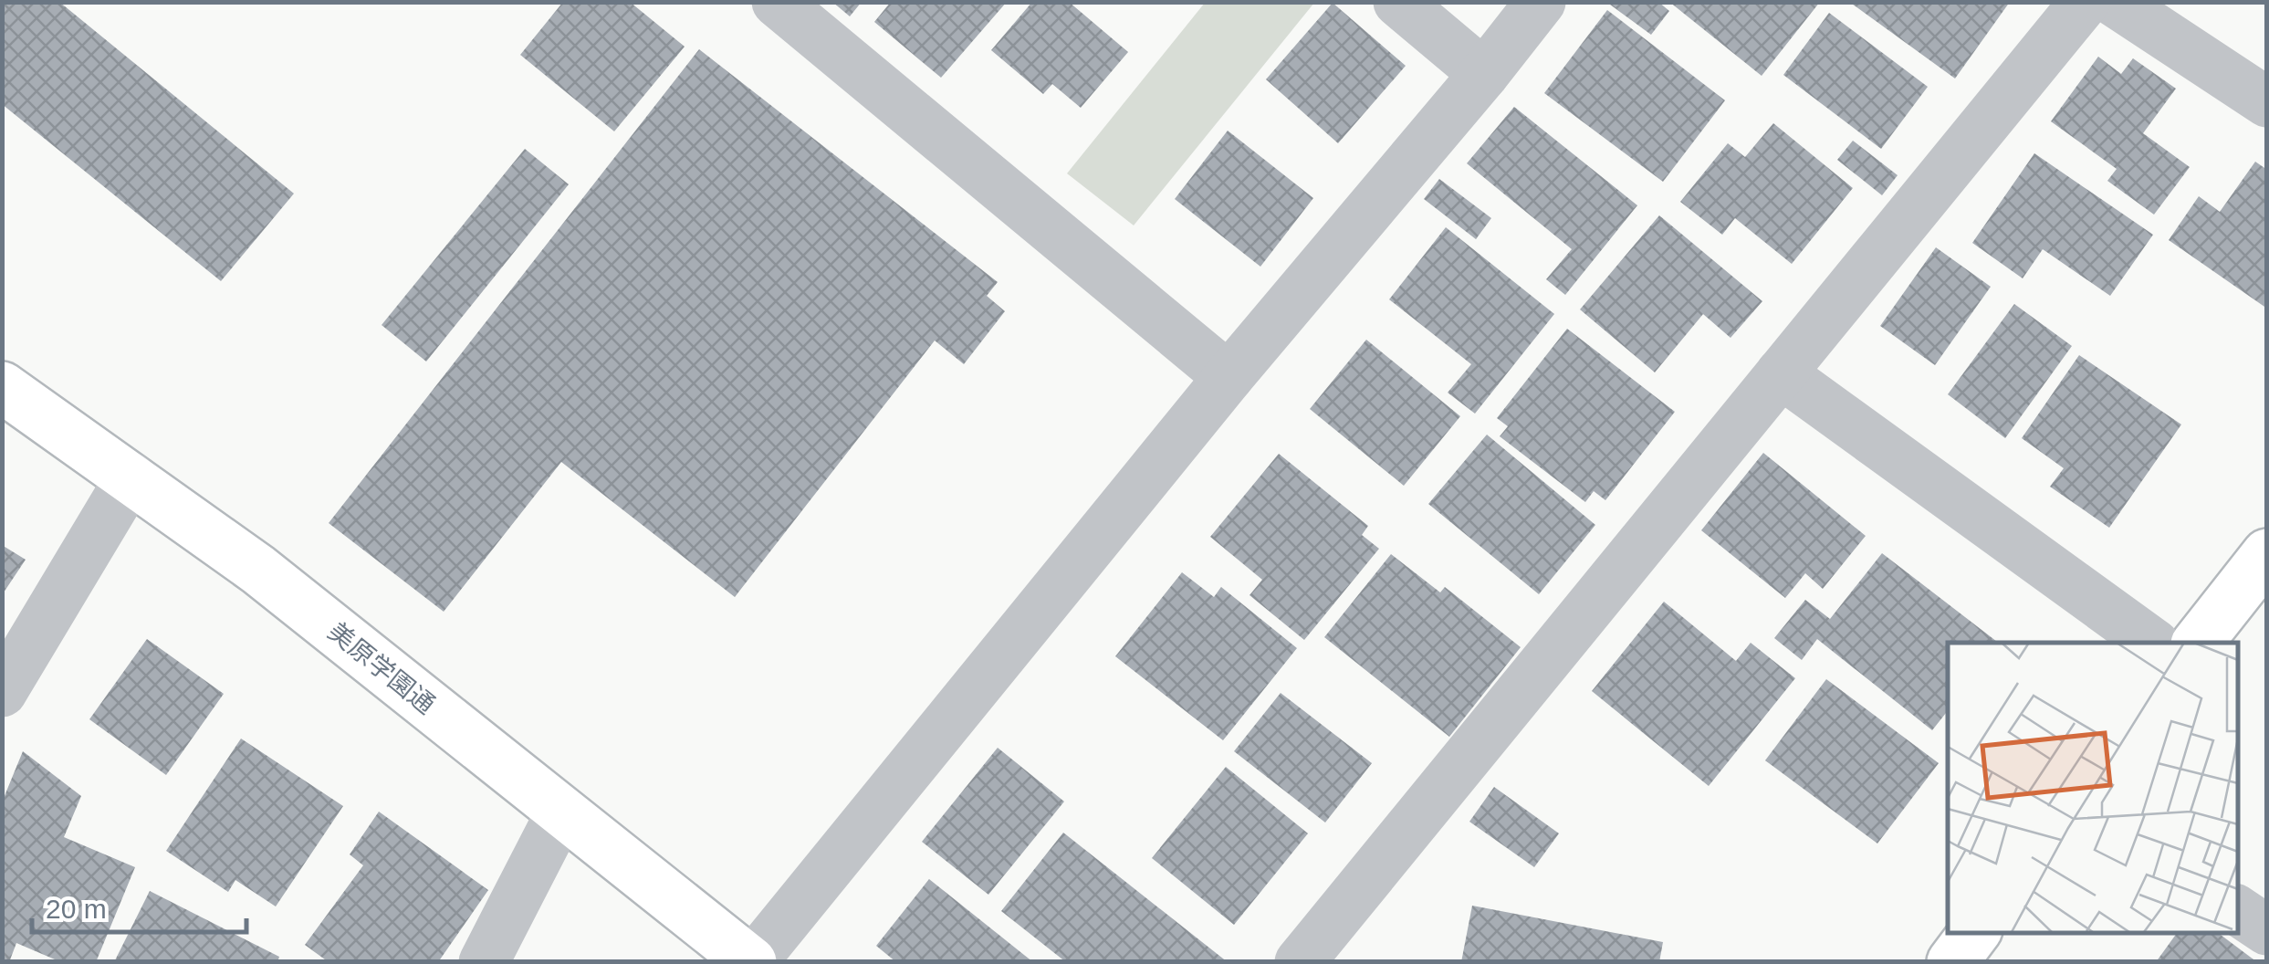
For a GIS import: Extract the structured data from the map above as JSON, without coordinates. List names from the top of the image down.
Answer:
{
  "streets": {
    "street": ["美原学園通"]
  },
  "scale_bar": "20 m"
}
